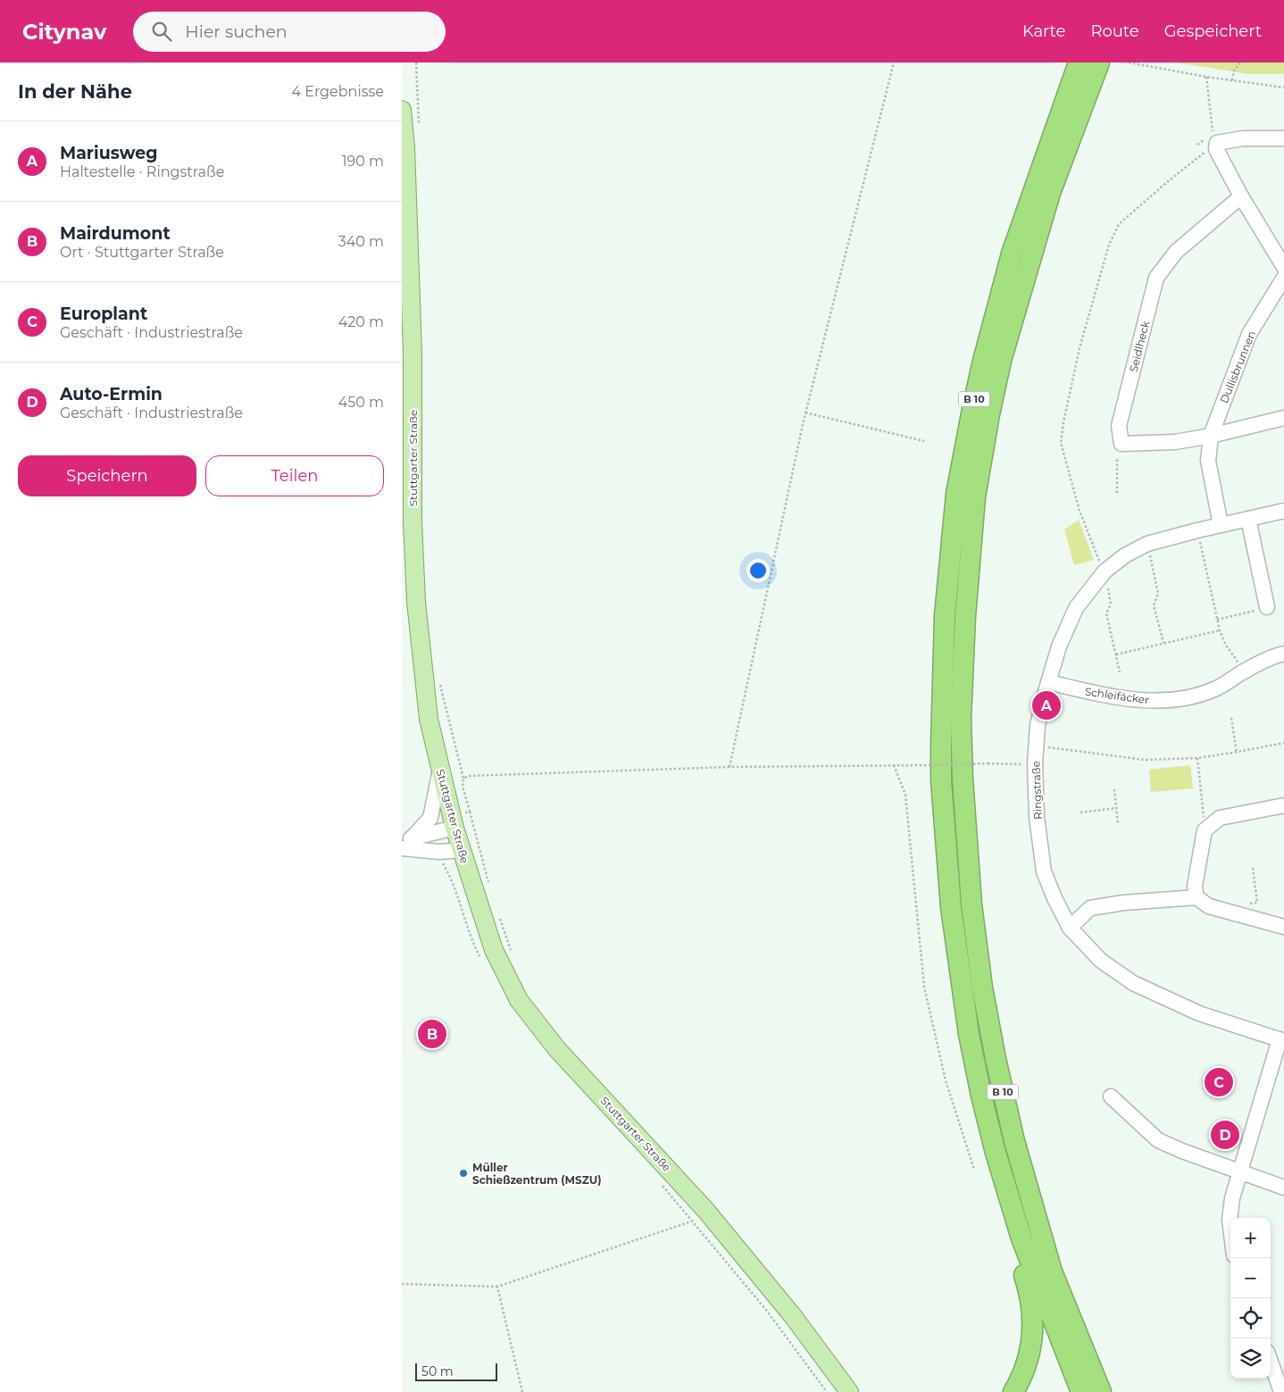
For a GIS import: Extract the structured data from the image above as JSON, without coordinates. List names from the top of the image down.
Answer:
{
  "streets": {
    "highway": ["B 10"],
    "main road": ["Stuttgarter Straße"],
    "street": [
      "Seidlheck",
      "Dullisbrunnen",
      "Schleifäcker",
      "Ringstraße"
    ]
  },
  "crossings": [
    ["Seidlheck", "Dullisbrunnen"],
    ["Dullisbrunnen", "Ringstraße"],
    ["Schleifäcker", "Ringstraße"]
  ],
  "places": ["Müller Schießzentrum (MSZU)"],
  "scale_bar": "50 m",
  "page": {
    "header": "Citynav",
    "search": "Hier suchen",
    "nav": ["Karte", "Route", "Gespeichert"],
    "heading": ["In der Nähe", "4 Ergebnisse"],
    "list": [
      {
        "mark": "A",
        "name": "Mariusweg",
        "note": "Haltestelle · Ringstraße",
        "value": "190 m"
      },
      {
        "mark": "B",
        "name": "Mairdumont",
        "note": "Ort · Stuttgarter Straße",
        "value": "340 m"
      },
      {
        "mark": "C",
        "name": "Europlant",
        "note": "Geschäft · Industriestraße",
        "value": "420 m"
      },
      {
        "mark": "D",
        "name": "Auto-Ermin",
        "note": "Geschäft · Industriestraße",
        "value": "450 m"
      }
    ],
    "buttons": ["Speichern", "Teilen"],
    "pins": [
      "A",
      "B",
      "C",
      "D"
    ],
    "map_buttons": ["+", "−"],
    "scale": "50 m"
  }
}
